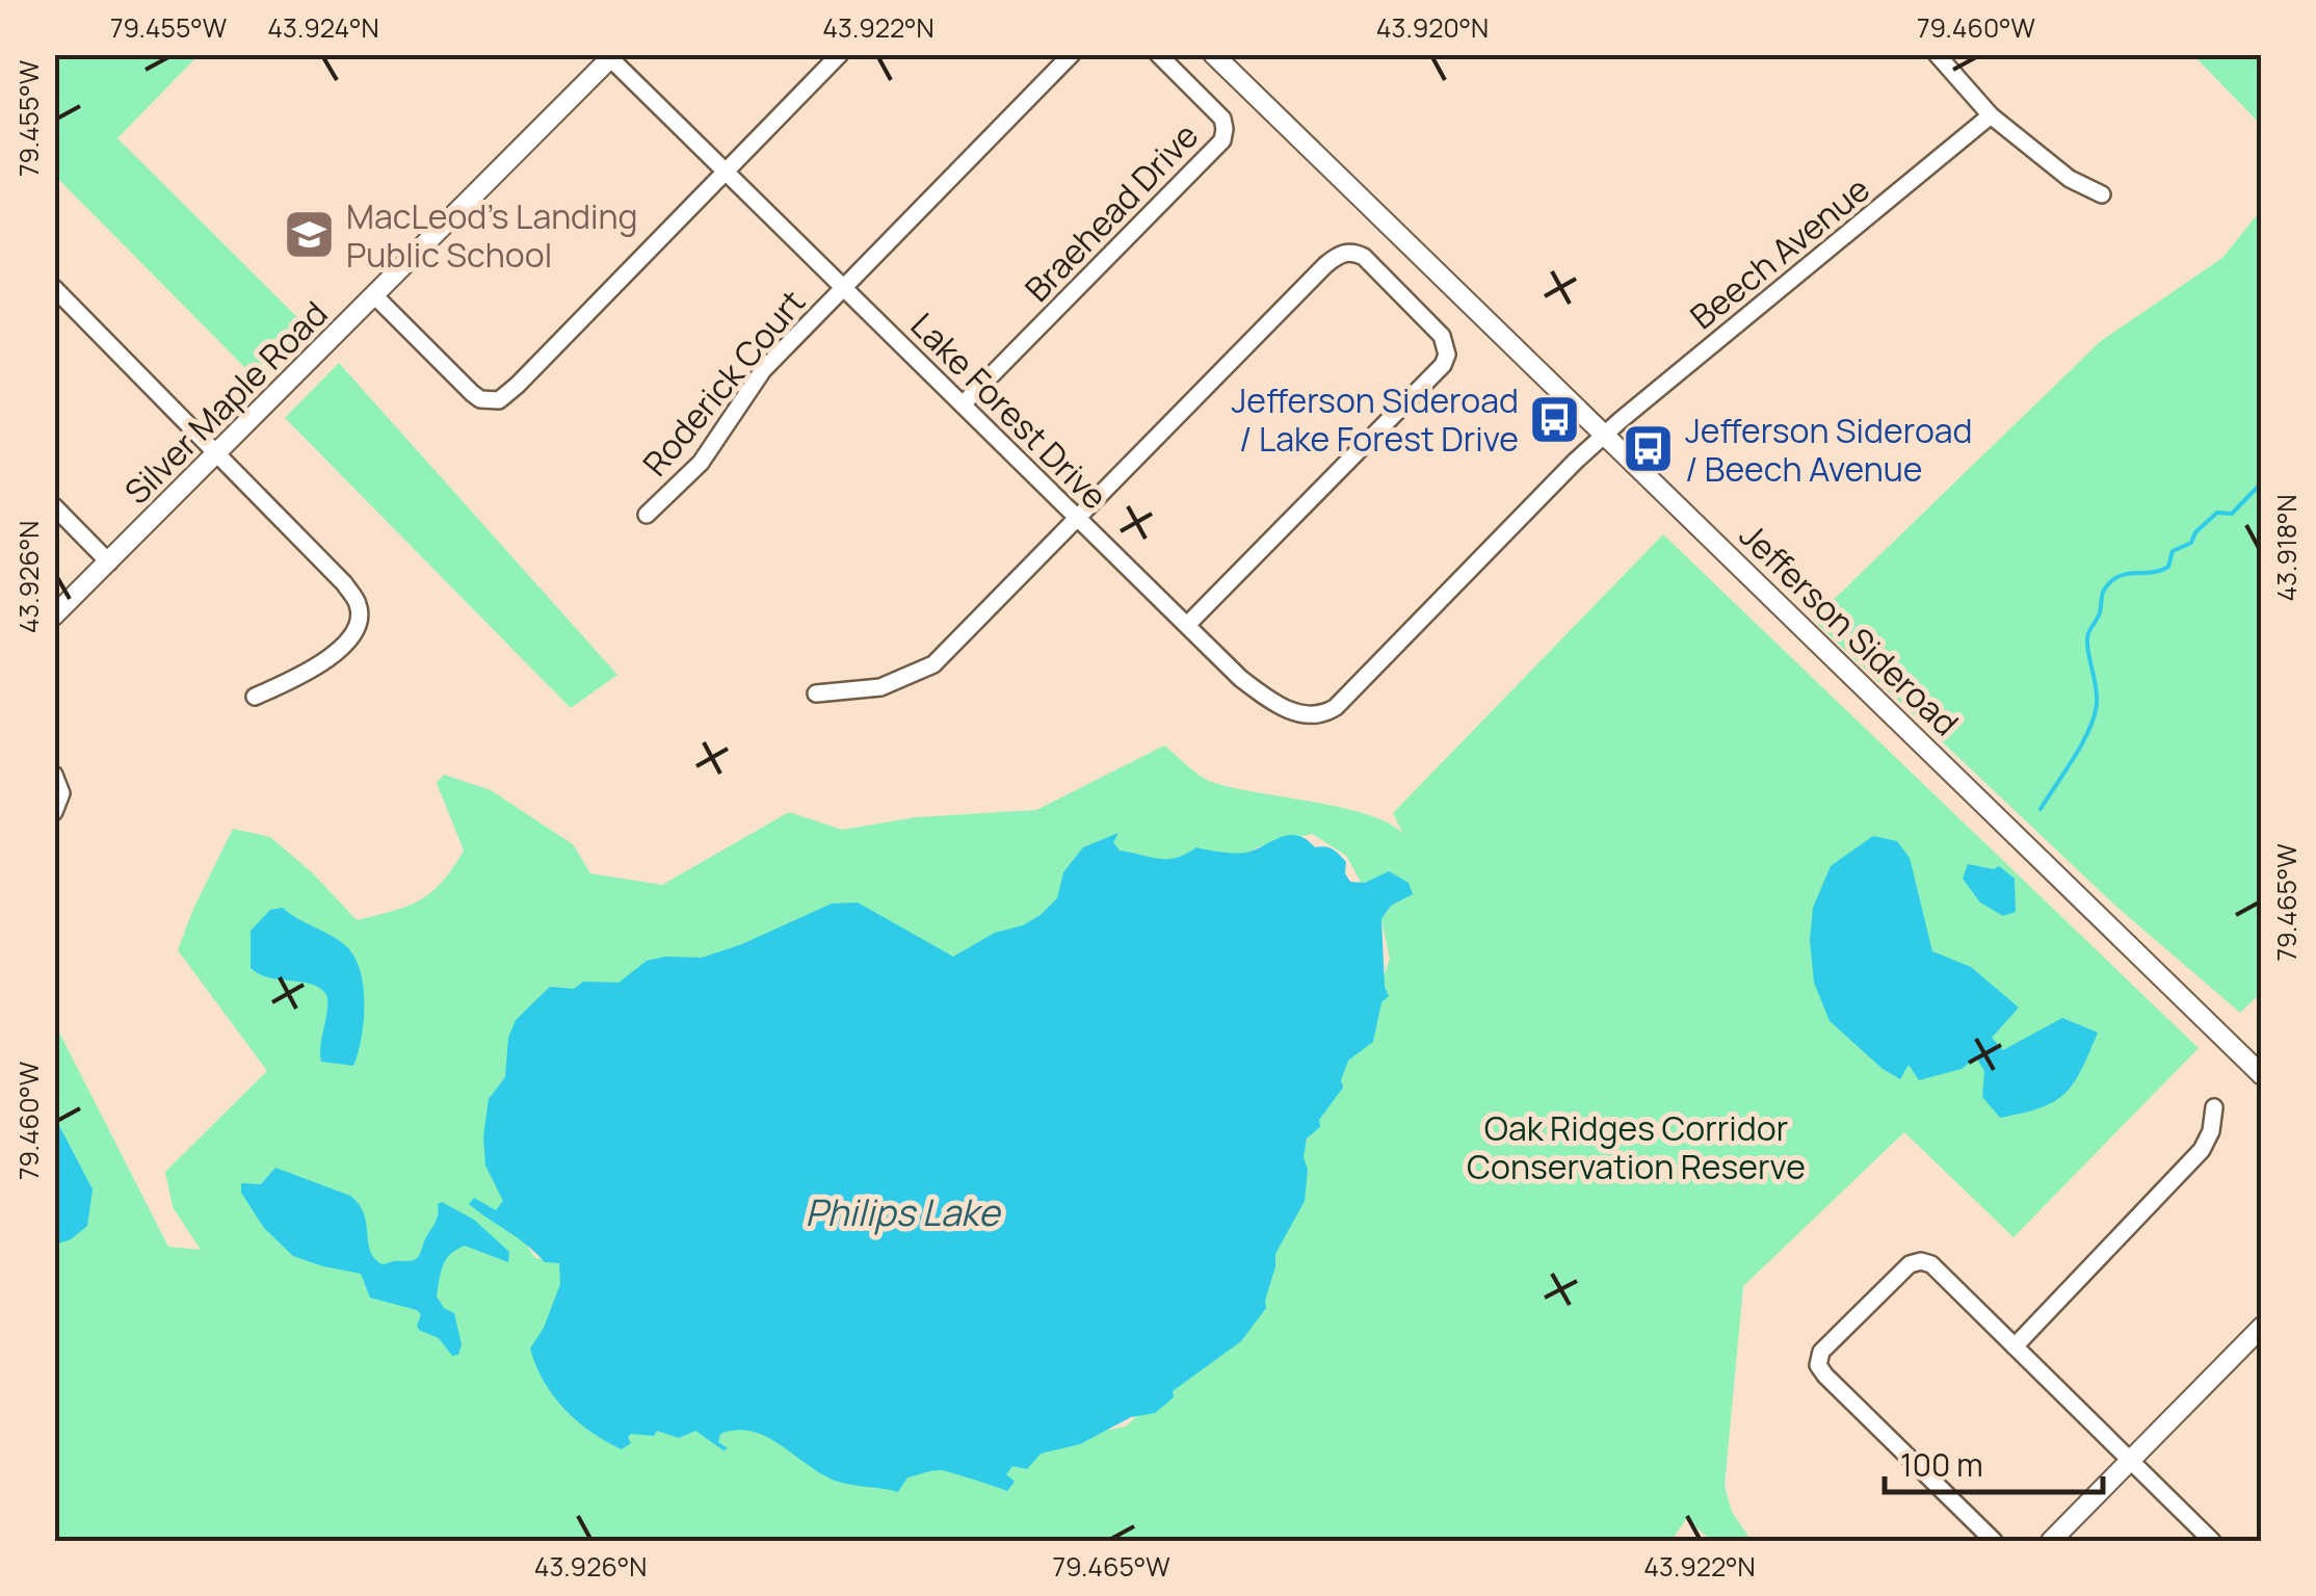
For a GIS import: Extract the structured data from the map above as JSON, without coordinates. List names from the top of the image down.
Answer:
{
  "streets": {
    "street": [
      "Braehead Drive",
      "Beech Avenue",
      "Roderick Court",
      "Silver Maple Road",
      "Lake Forest Drive",
      "Jefferson Sideroad"
    ]
  },
  "crossings": [
    ["Braehead Drive", "Lake Forest Drive"],
    ["Beech Avenue", "Lake Forest Drive"],
    ["Beech Avenue", "Jefferson Sideroad"],
    ["Roderick Court", "Lake Forest Drive"],
    ["Silver Maple Road", "Lake Forest Drive"],
    ["Lake Forest Drive", "Jefferson Sideroad"]
  ],
  "water": ["Philips Lake"],
  "parks": ["Oak Ridges Corridor Conservation Reserve"],
  "places": {
    "school or university": ["MacLeod's Landing Public School"],
    "bus stop": ["Jefferson Sideroad / Lake Forest Drive", "Jefferson Sideroad / Beech Avenue"]
  },
  "scale_bar": "100 m",
  "coordinates": [
    "79.455°W",
    "43.924°N",
    "43.922°N",
    "43.920°N",
    "79.460°W",
    "43.918°N",
    "43.926°N",
    "79.465°W"
  ]
}
